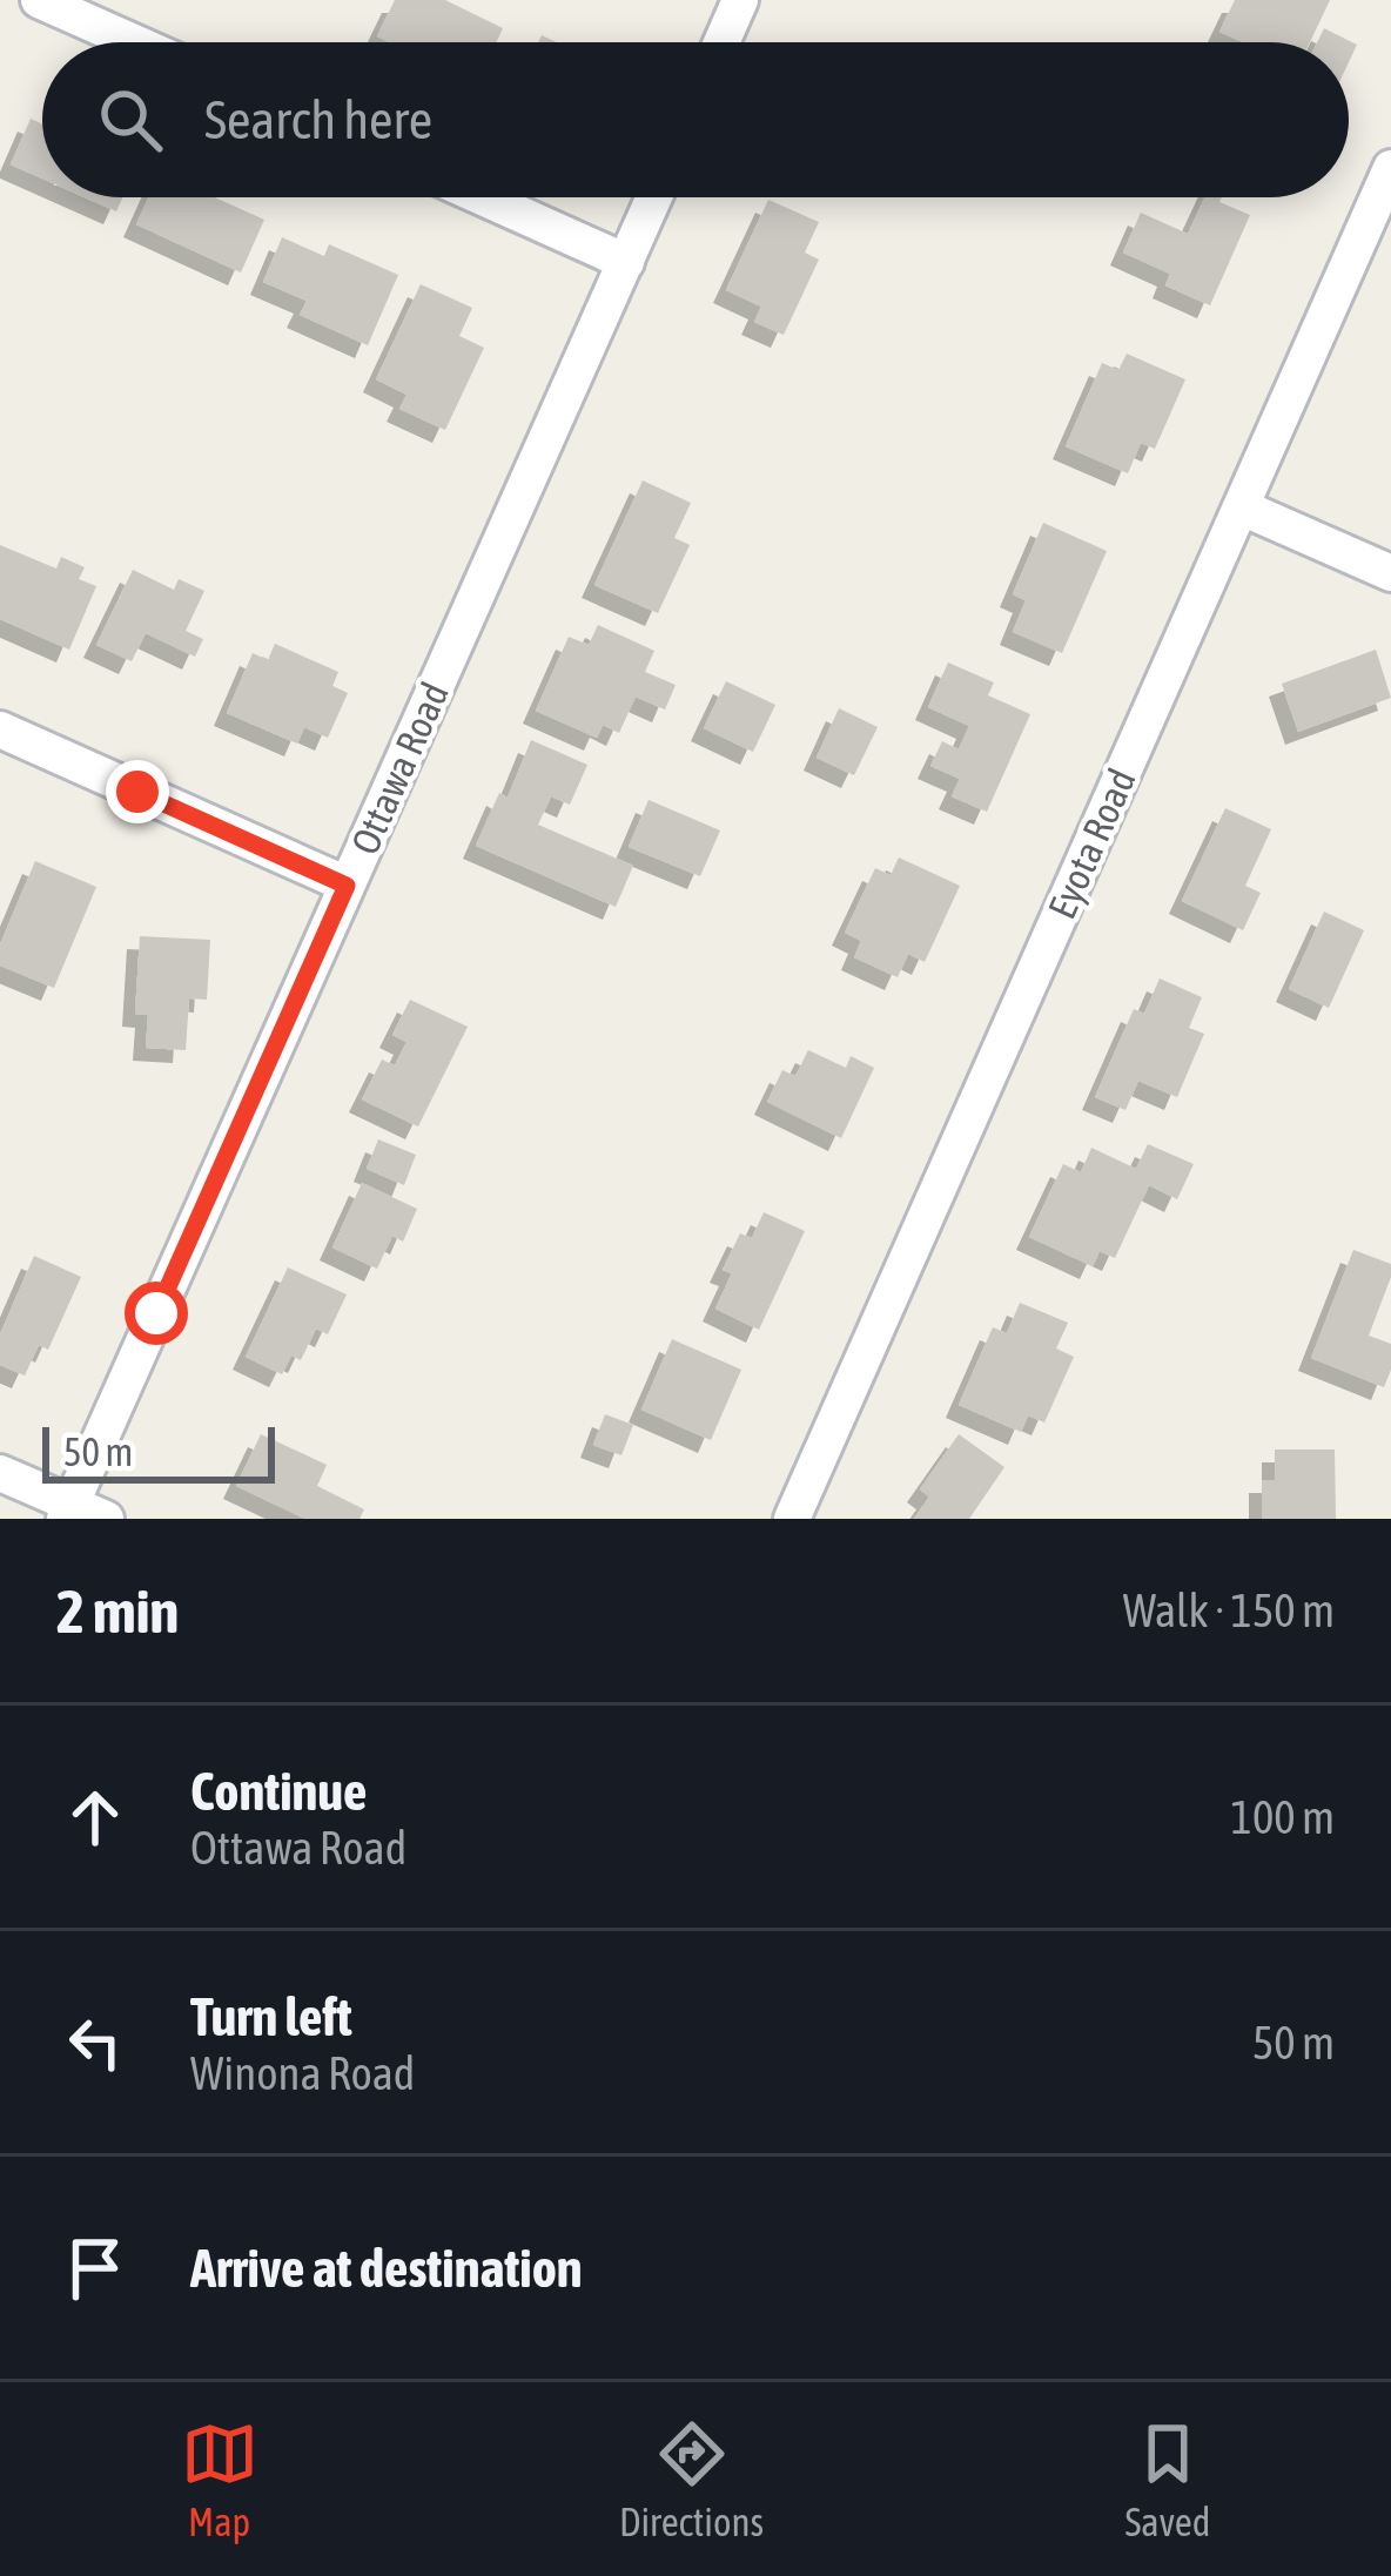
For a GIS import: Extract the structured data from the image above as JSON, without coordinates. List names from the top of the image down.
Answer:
{
  "streets": {
    "street": ["Ottawa Road", "Eyota Road"]
  },
  "scale_bar": "50 m",
  "page": {
    "search": "Search here",
    "scale": "50 m",
    "heading": ["2 min", "Walk · 150 m"],
    "list": [
      ["Continue", "Ottawa Road", "100 m"],
      ["Turn left", "Winona Road", "50 m"],
      "Arrive at destination"
    ],
    "nav": ["Map", "Directions", "Saved"]
  }
}
